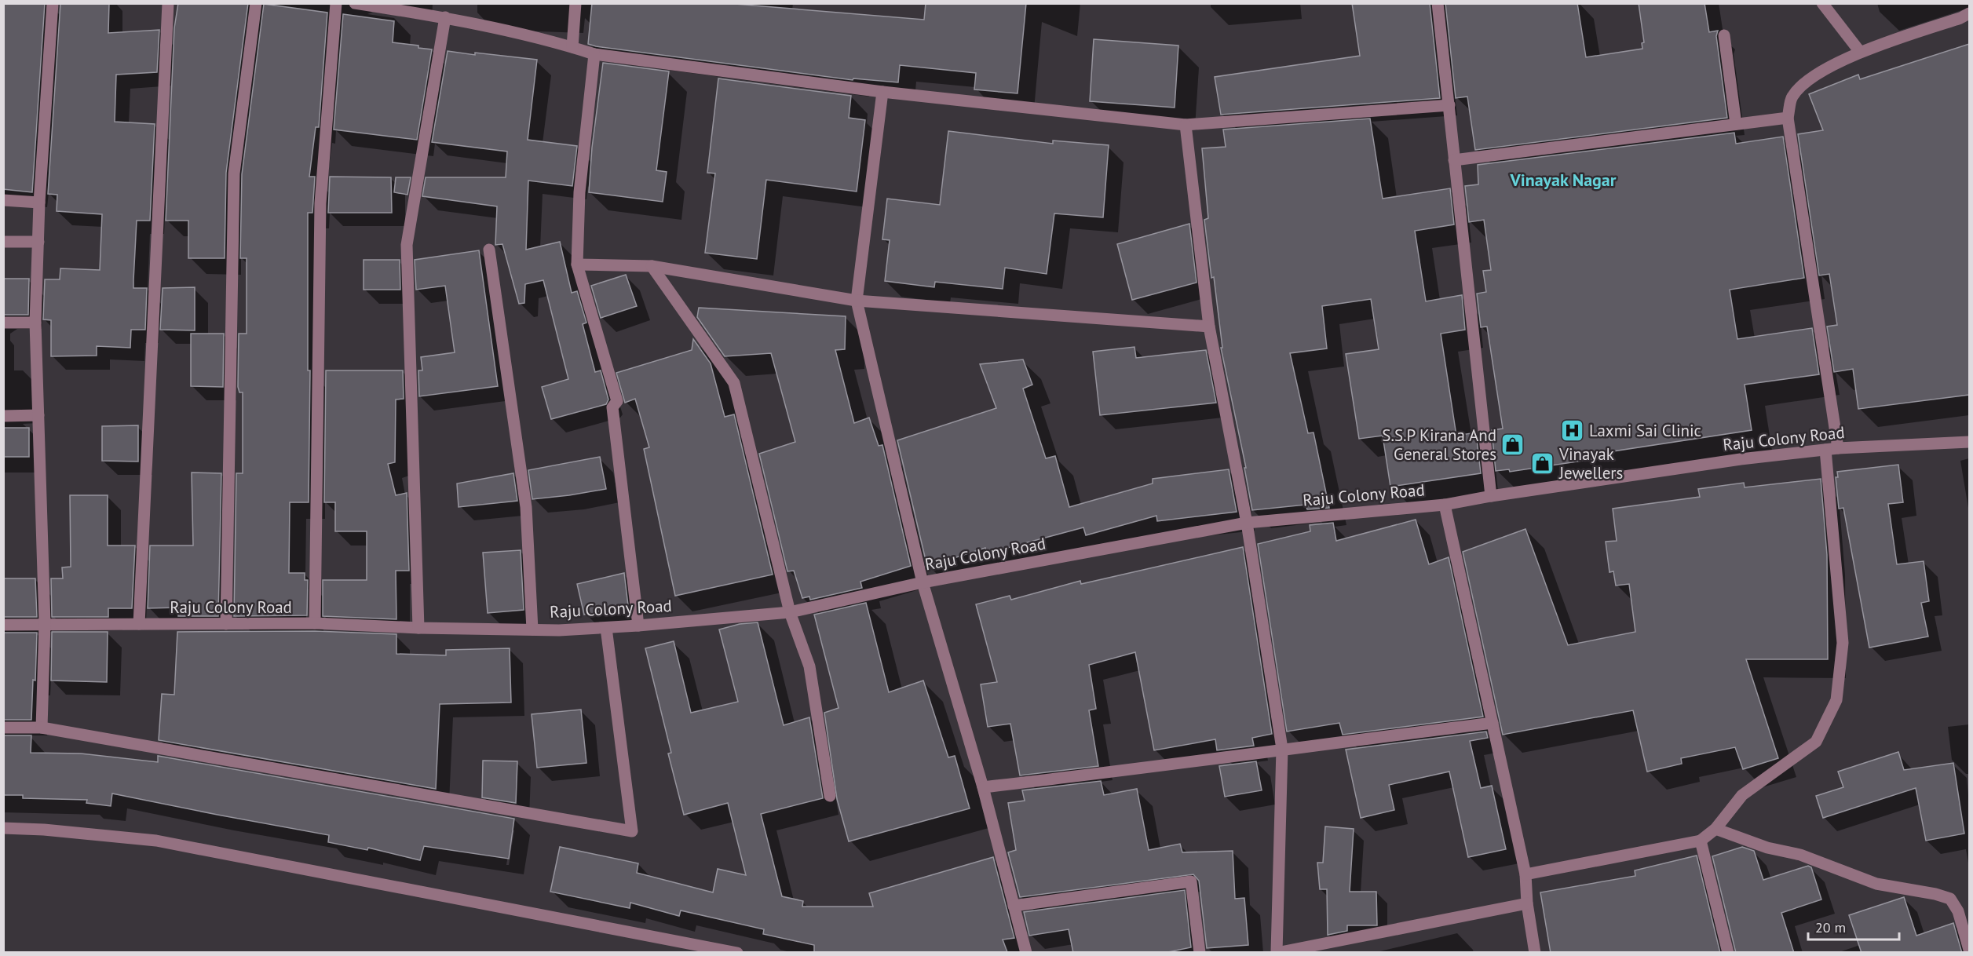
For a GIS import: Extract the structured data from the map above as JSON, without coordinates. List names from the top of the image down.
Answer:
{
  "streets": {
    "street": ["Raju Colony Road"]
  },
  "districts": ["Vinayak Nagar"],
  "places": {
    "hospital": ["Laxmi Sai Clinic"],
    "shop": ["S.S.P Kirana And General Stores", "Vinayak Jewellers"]
  },
  "scale_bar": "20 m"
}
